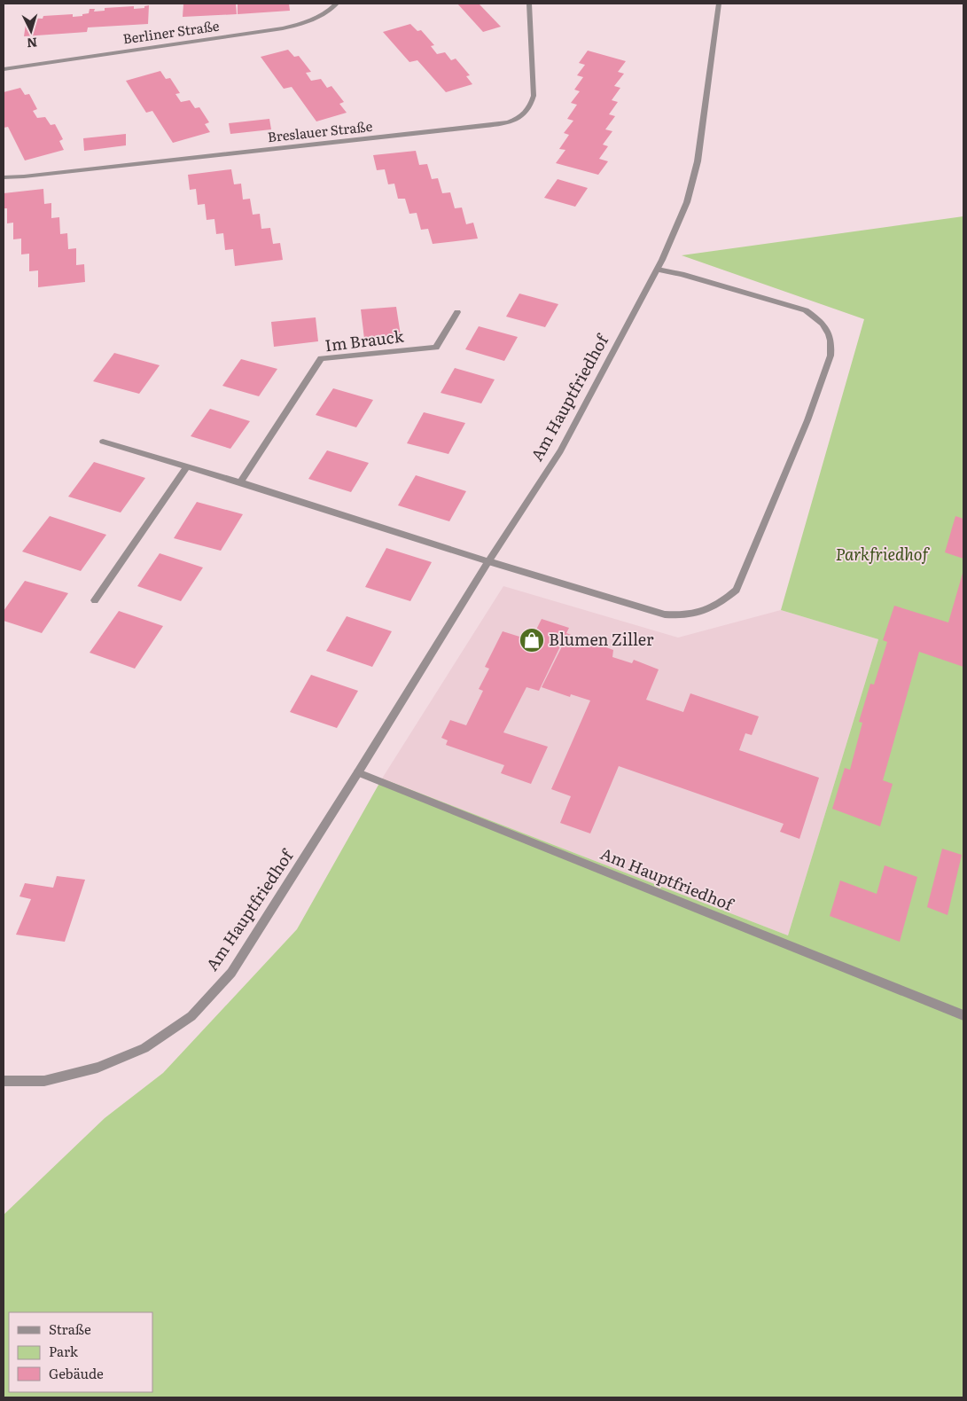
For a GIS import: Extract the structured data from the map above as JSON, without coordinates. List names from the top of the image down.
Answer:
{
  "streets": {
    "street": [
      "Berliner Straße",
      "Breslauer Straße",
      "Im Brauck",
      "Am Hauptfriedhof"
    ]
  },
  "parks": ["Parkfriedhof"],
  "places": {
    "shop": ["Blumen Ziller"]
  },
  "legend": ["Straße", "Park", "Gebäude"],
  "north": "bottom"
}
